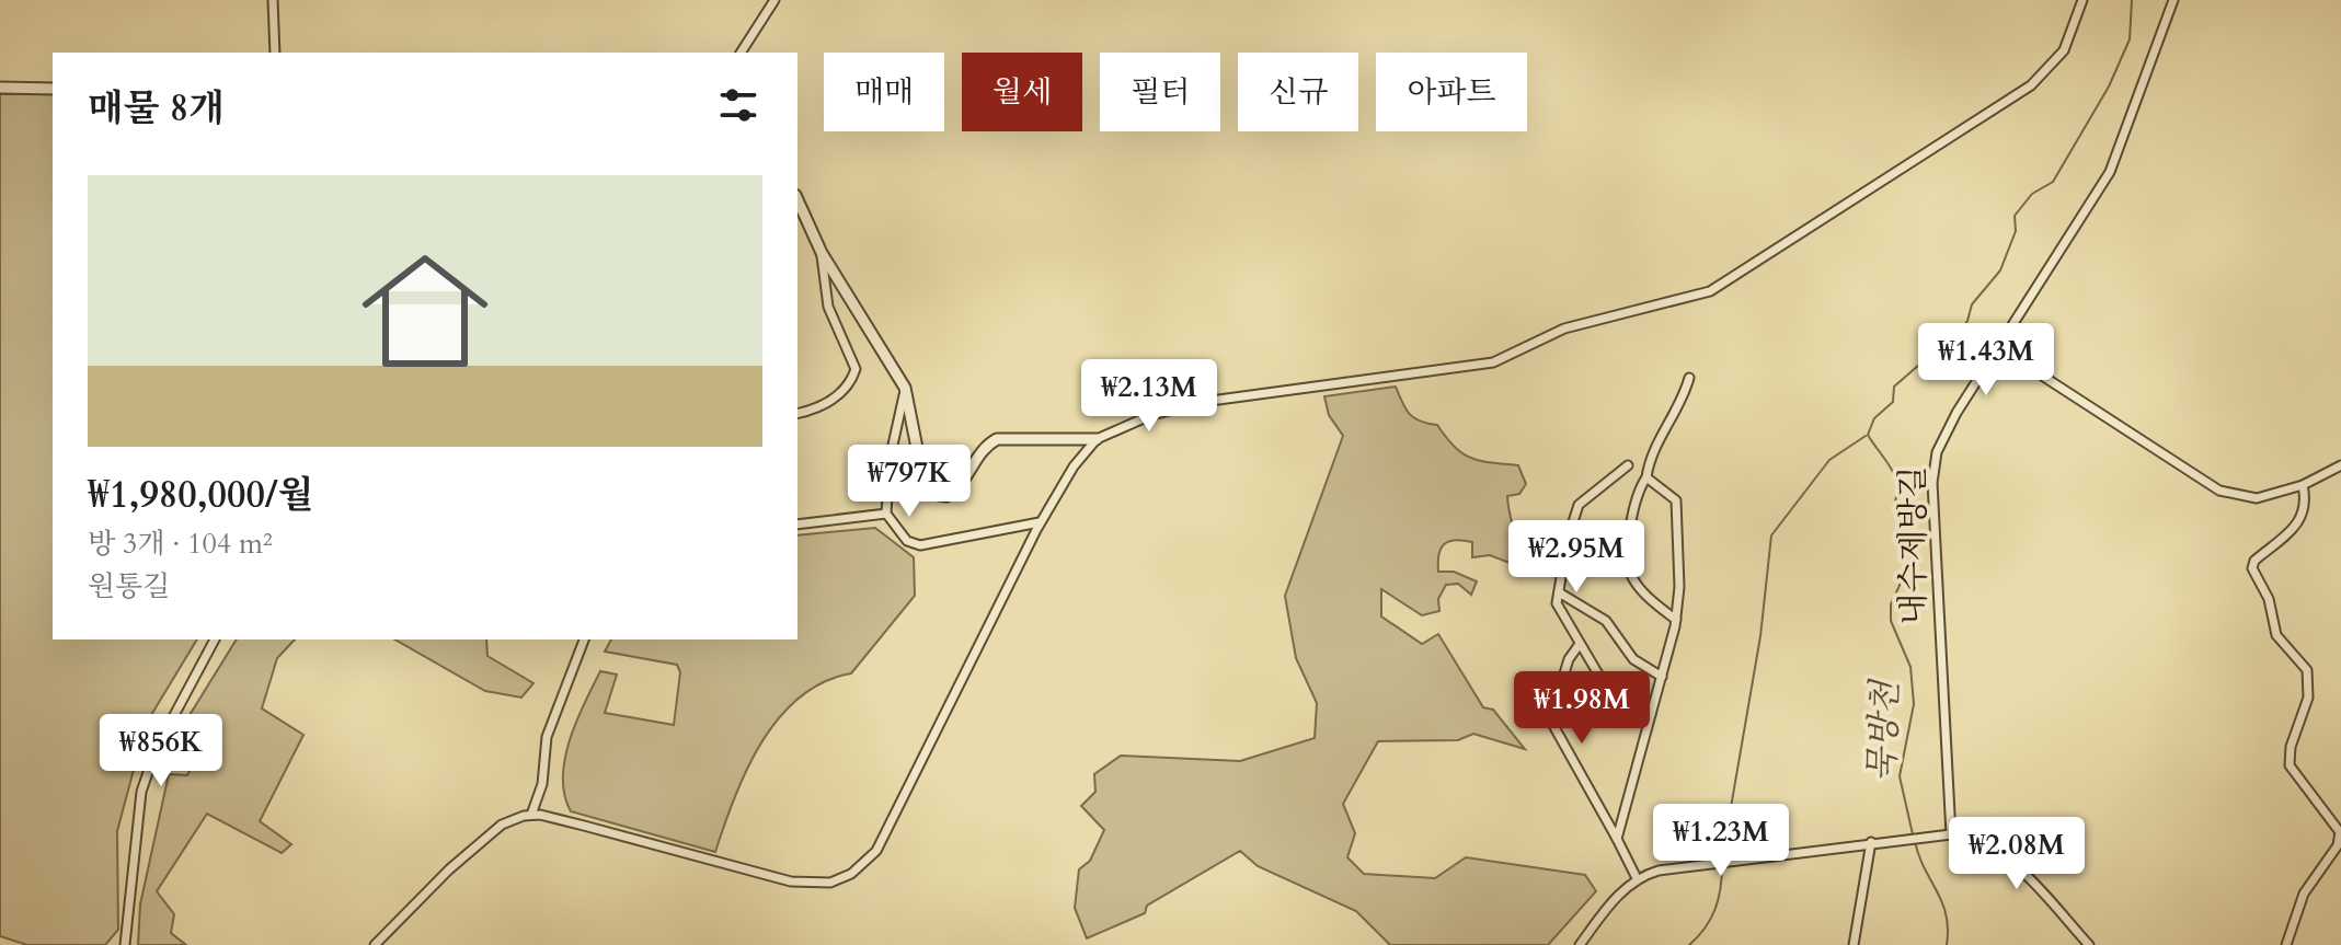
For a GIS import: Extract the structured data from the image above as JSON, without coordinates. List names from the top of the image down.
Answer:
{
  "streets": {
    "street": ["내수제방길"]
  },
  "water": ["묵방천"],
  "page": {
    "chip": [
      "매매",
      "월세",
      "필터",
      "신규",
      "아파트"
    ],
    "heading": "매물 8개",
    "list": [
      {
        "name": "₩1,980,000/월",
        "note": "방 3개 · 104 m² · 원통길"
      }
    ],
    "price": [
      "₩1.43M",
      "₩2.13M",
      "₩797K",
      "₩2.95M",
      "₩1.98M",
      "₩856K",
      "₩1.23M",
      "₩2.08M"
    ]
  }
}
